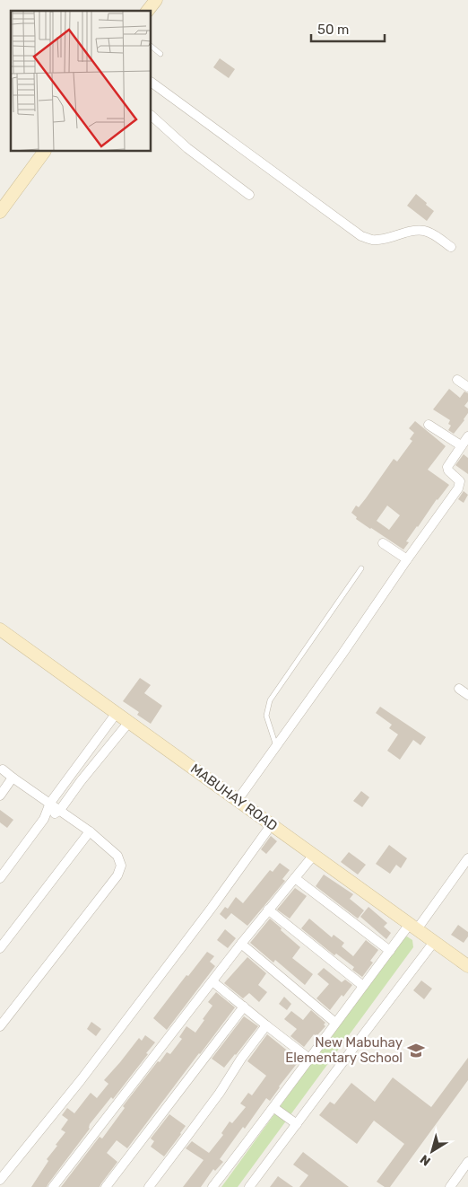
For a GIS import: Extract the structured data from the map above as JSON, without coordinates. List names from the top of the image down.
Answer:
{
  "streets": {
    "street": ["MABUHAY ROAD"]
  },
  "places": {
    "school or university": ["New Mabuhay Elementary School"]
  },
  "scale_bar": "50 m",
  "north": "bottom left"
}
